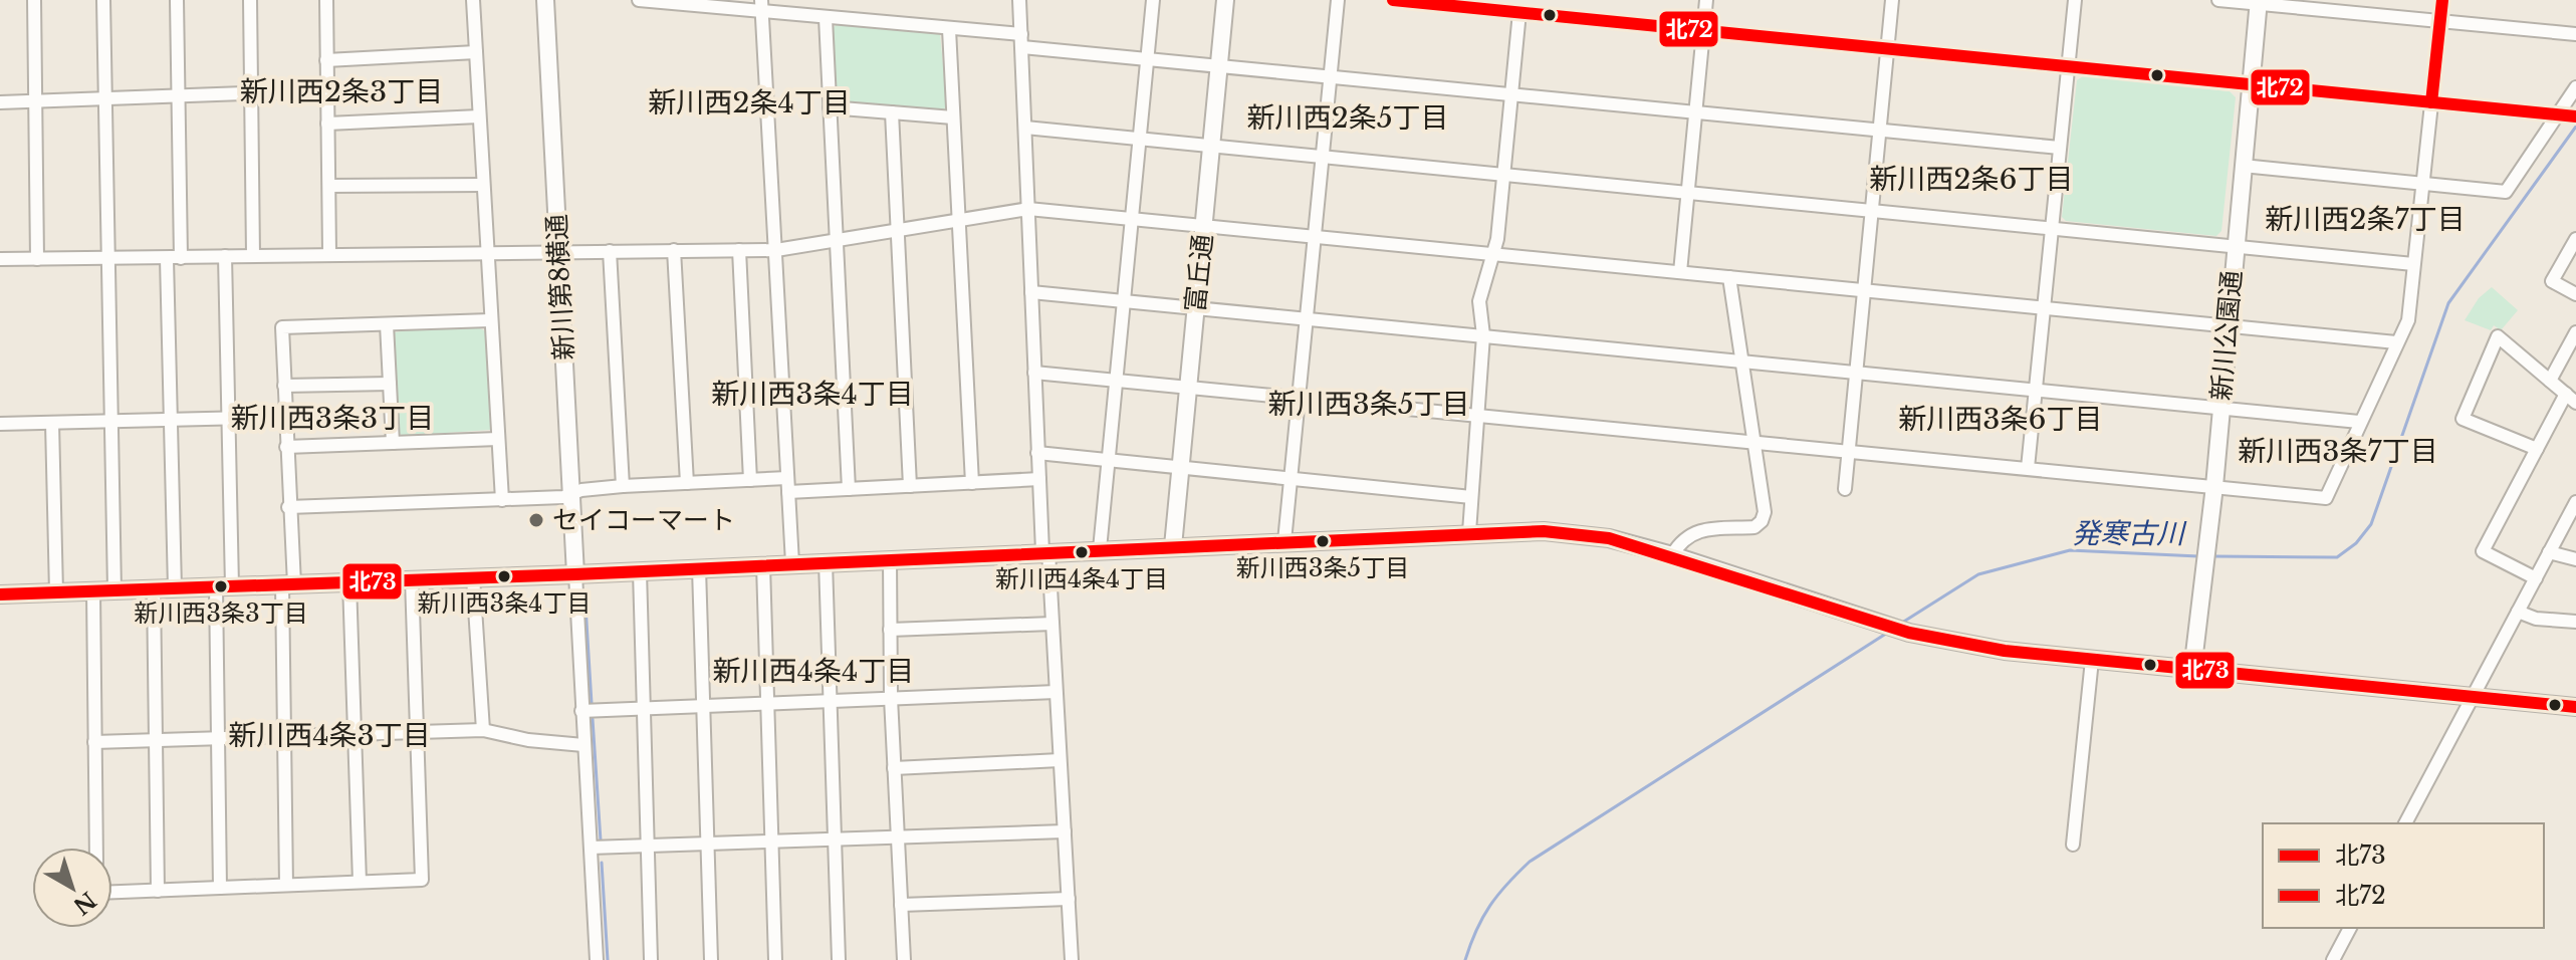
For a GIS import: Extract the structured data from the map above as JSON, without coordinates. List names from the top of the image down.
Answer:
{
  "streets": {
    "street": ["富丘通", "新川第8横通", "新川公園通"]
  },
  "districts": [
    "新川西2条3丁目",
    "新川西2条4丁目",
    "新川西2条5丁目",
    "新川西2条6丁目",
    "新川西2条7丁目",
    "新川西3条4丁目",
    "新川西3条5丁目",
    "新川西3条3丁目",
    "新川西3条6丁目",
    "新川西3条7丁目",
    "新川西4条4丁目",
    "新川西4条3丁目"
  ],
  "water": ["発寒古川"],
  "places": [
    "セイコーマート",
    "新川西3条5丁目",
    "新川西4条4丁目",
    "新川西3条4丁目",
    "新川西3条3丁目"
  ],
  "lines": ["transit line 北72", "transit line 北73"],
  "legend": ["北73", "北72"],
  "north": "bottom right"
}
